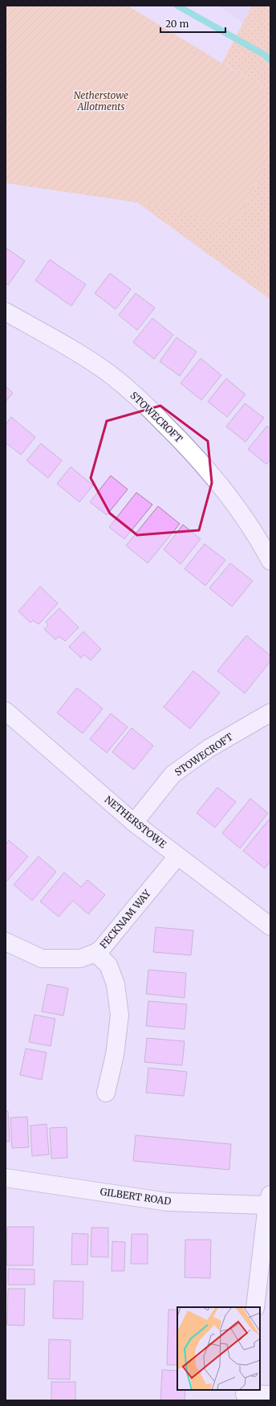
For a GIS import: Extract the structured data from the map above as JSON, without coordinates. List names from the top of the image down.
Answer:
{
  "streets": {
    "street": [
      "STOWECROFT",
      "NETHERSTOWE",
      "FECKNAM WAY",
      "GILBERT ROAD"
    ]
  },
  "crossings": [
    ["STOWECROFT", "NETHERSTOWE"],
    ["NETHERSTOWE", "FECKNAM WAY"]
  ],
  "parks": ["Netherstowe Allotments"],
  "scale_bar": "20 m"
}
